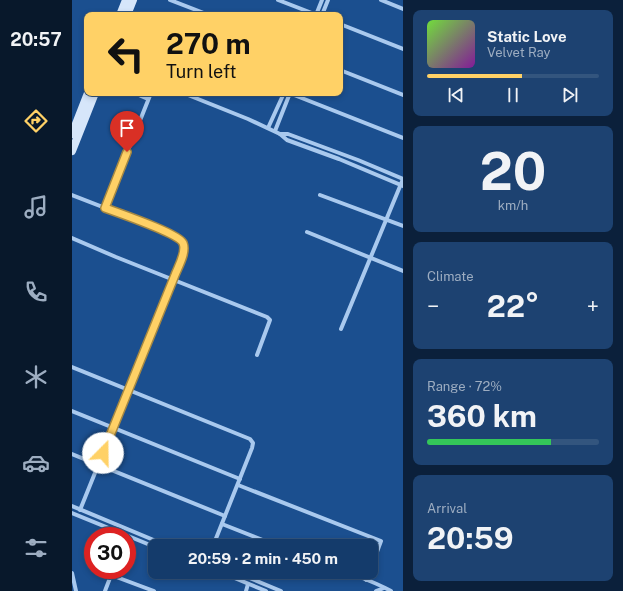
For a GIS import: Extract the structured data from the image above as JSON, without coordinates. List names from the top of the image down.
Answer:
{
  "page": {
    "tabs": "20:57",
    "turn": ["270 m", "Turn left"],
    "song": ["Static Love", "Velvet Ray"],
    "tile": [
      ["20", "km/h"],
      "Climate",
      ["Range · 72%", "360 km"],
      ["Arrival", "20:59"]
    ],
    "heat": ["−", "22°", "+"],
    "limit": "30",
    "trip": "20:59 · 2 min · 450 m"
  }
}
